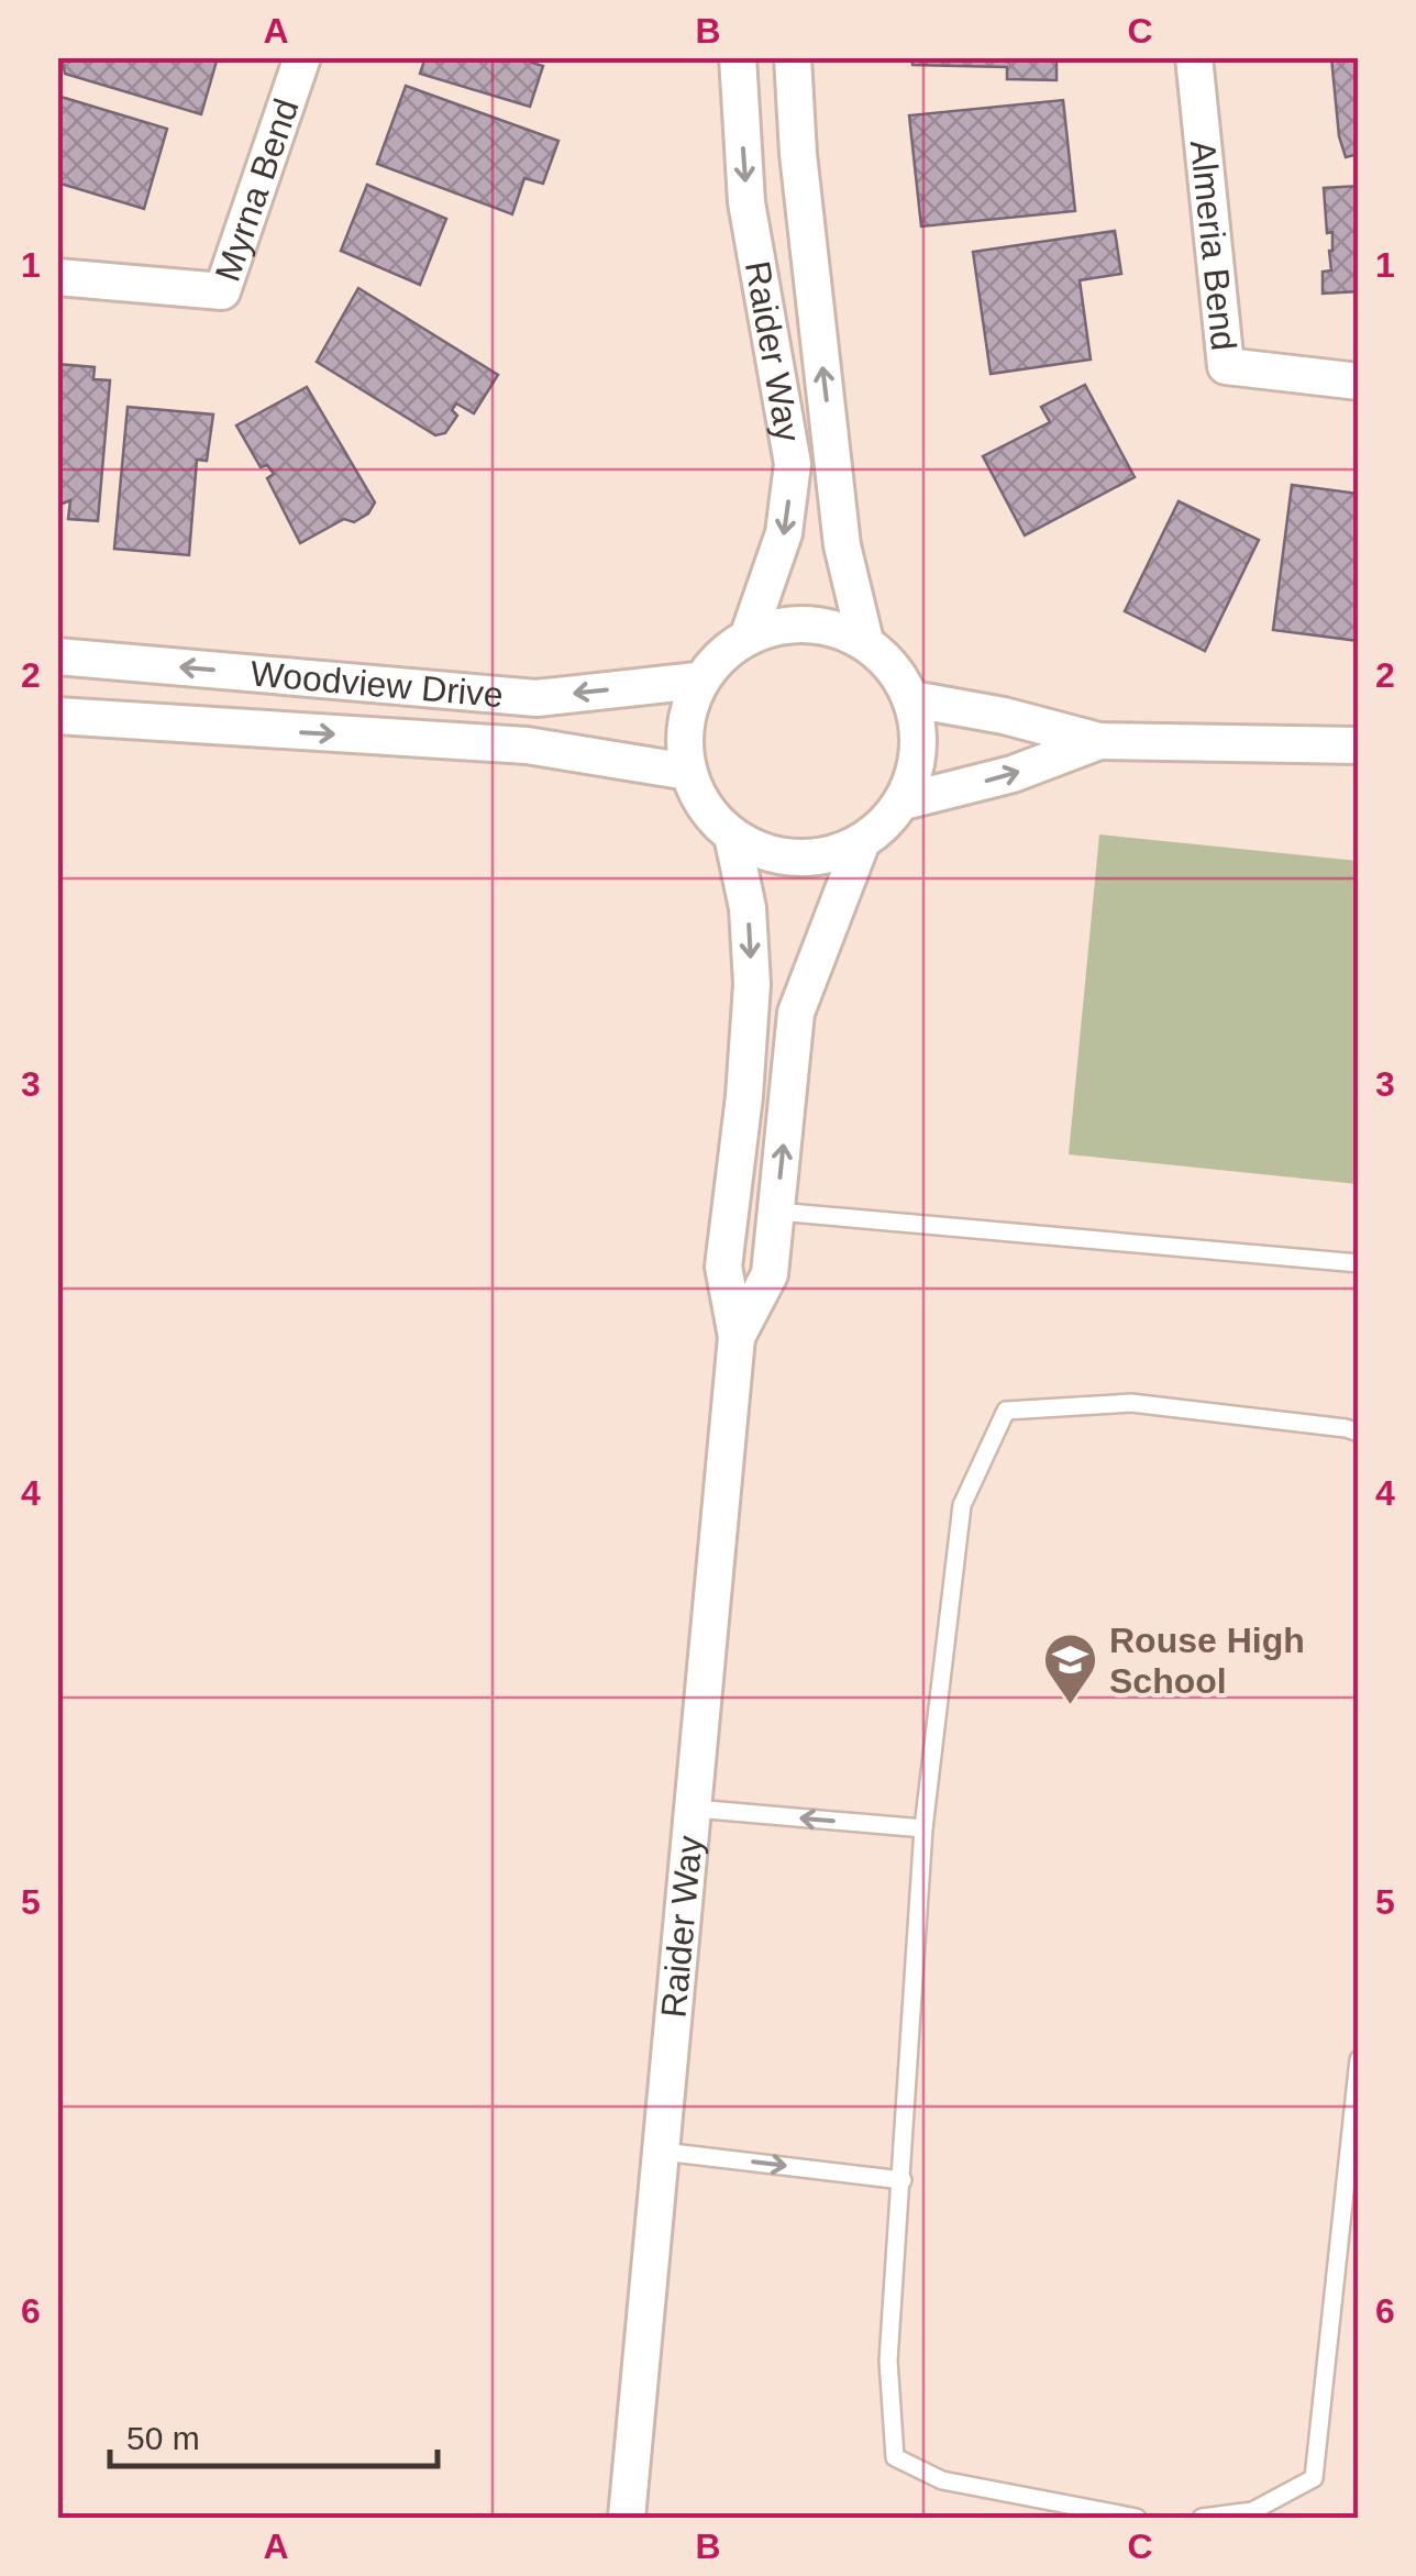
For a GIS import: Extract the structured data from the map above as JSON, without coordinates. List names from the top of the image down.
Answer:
{
  "streets": {
    "street": [
      "Myrna Bend",
      "Almeria Bend",
      "Raider Way",
      "Woodview Drive"
    ]
  },
  "crossings": [
    ["Raider Way", "Woodview Drive"]
  ],
  "places": {
    "school or university": ["Rouse High School"]
  },
  "scale_bar": "50 m",
  "grid": {
    "columns": ["A", "B", "C"],
    "rows": [
      "1",
      "2",
      "3",
      "4",
      "5",
      "6"
    ]
  }
}
